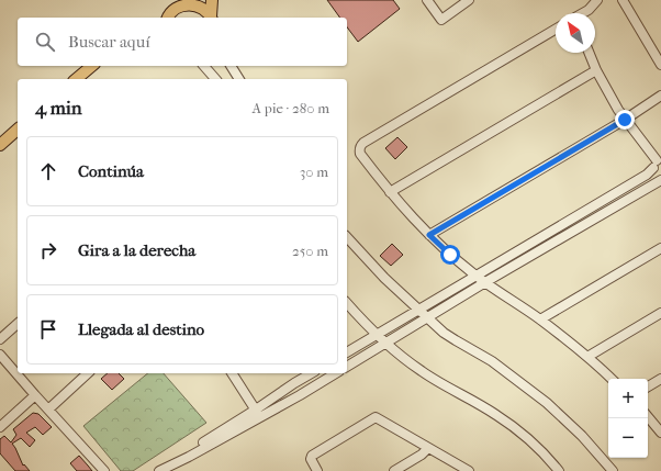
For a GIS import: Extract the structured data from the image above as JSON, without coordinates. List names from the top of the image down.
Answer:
{
  "north": "top left",
  "page": {
    "search": "Buscar aquí",
    "heading": ["4 min", "A pie · 280 m"],
    "list": [
      ["Continúa", "30 m"],
      ["Gira a la derecha", "250 m"],
      "Llegada al destino"
    ],
    "map_buttons": ["+", "−"]
  }
}
